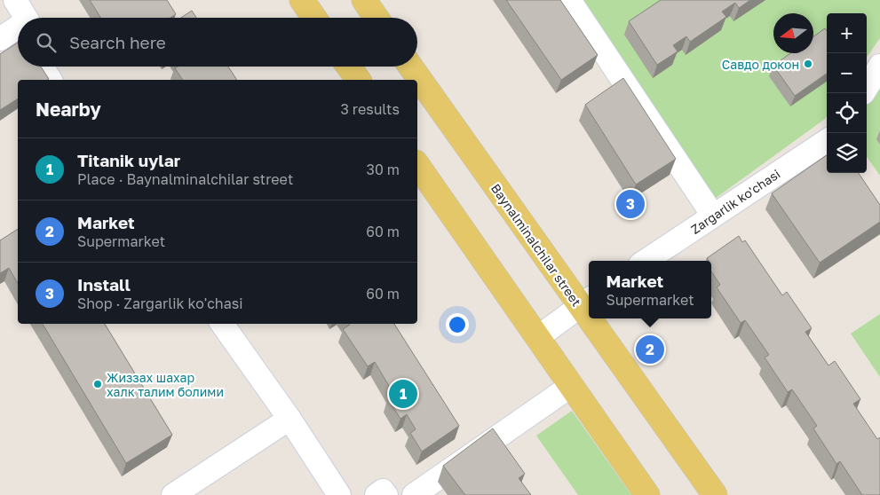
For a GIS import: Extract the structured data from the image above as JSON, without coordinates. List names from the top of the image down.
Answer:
{
  "streets": {
    "main road": ["Baynalminalchilar street"],
    "street": ["Zargarlik ko'chasi"]
  },
  "places": ["Cавдо докон", "Жиззах шахар халк талим болими"],
  "north": "left",
  "page": {
    "map_buttons": ["+", "−"],
    "search": "Search here",
    "heading": ["Nearby", "3 results"],
    "list": [
      {
        "mark": "1",
        "name": "Titanik uylar",
        "note": "Place · Baynalminalchilar street",
        "value": "30 m"
      },
      {
        "mark": "2",
        "name": "Market",
        "note": "Supermarket",
        "value": "60 m"
      },
      {
        "mark": "3",
        "name": "Install",
        "note": "Shop · Zargarlik ko'chasi",
        "value": "60 m"
      }
    ],
    "pins": ["3", "2", "1"],
    "popup": ["Market", "Supermarket"]
  }
}
